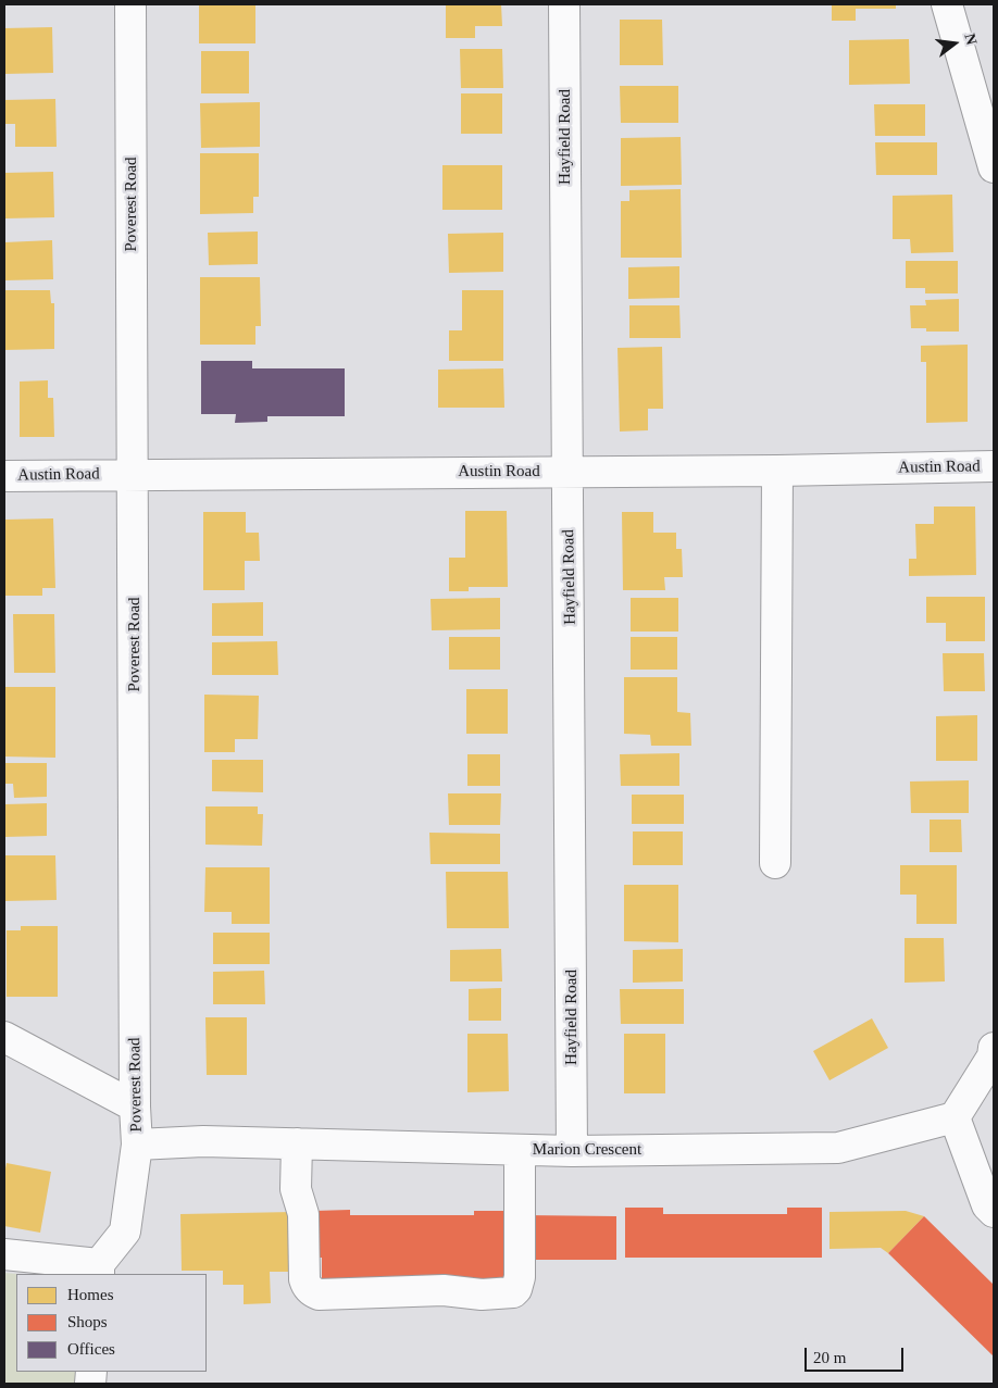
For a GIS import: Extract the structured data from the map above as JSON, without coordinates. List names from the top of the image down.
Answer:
{
  "streets": {
    "street": [
      "Hayfield Road",
      "Poverest Road",
      "Austin Road",
      "Marion Crescent"
    ]
  },
  "crossings": [
    ["Hayfield Road", "Austin Road"],
    ["Hayfield Road", "Marion Crescent"],
    ["Poverest Road", "Austin Road"],
    ["Poverest Road", "Marion Crescent"]
  ],
  "legend": ["Homes", "Shops", "Offices"],
  "scale_bar": "20 m",
  "north": "right"
}
